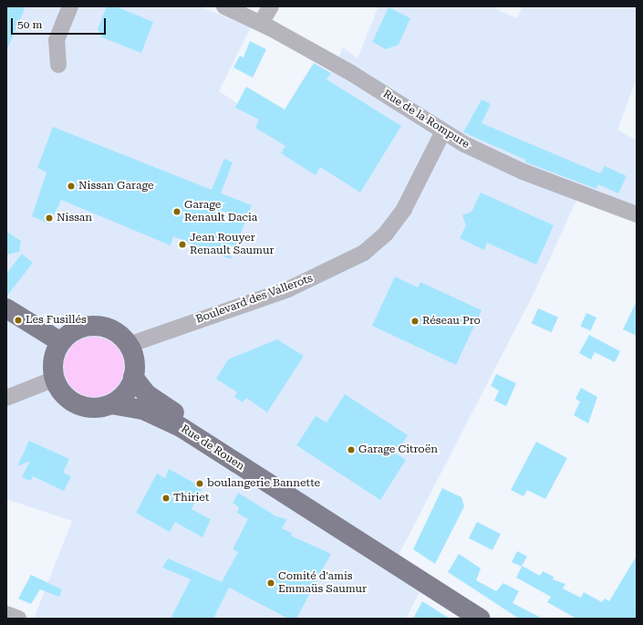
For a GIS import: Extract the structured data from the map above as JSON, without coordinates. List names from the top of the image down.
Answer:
{
  "streets": {
    "main road": ["Rue de Rouen"],
    "street": ["Rue de la Rompure", "Boulevard des Vallerots"]
  },
  "crossings": [
    ["Rue de la Rompure", "Boulevard des Vallerots"],
    ["Boulevard des Vallerots", "Rue de Rouen"]
  ],
  "places": [
    "Nissan Garage",
    "Garage Renault Dacia",
    "Nissan",
    "Jean Rouyer Renault Saumur",
    "Les Fusillés",
    "Réseau Pro",
    "Garage Citroën",
    "boulangerie Bannette",
    "Thiriet",
    "Comité d'amis Emmaüs Saumur"
  ],
  "scale_bar": "50 m"
}
